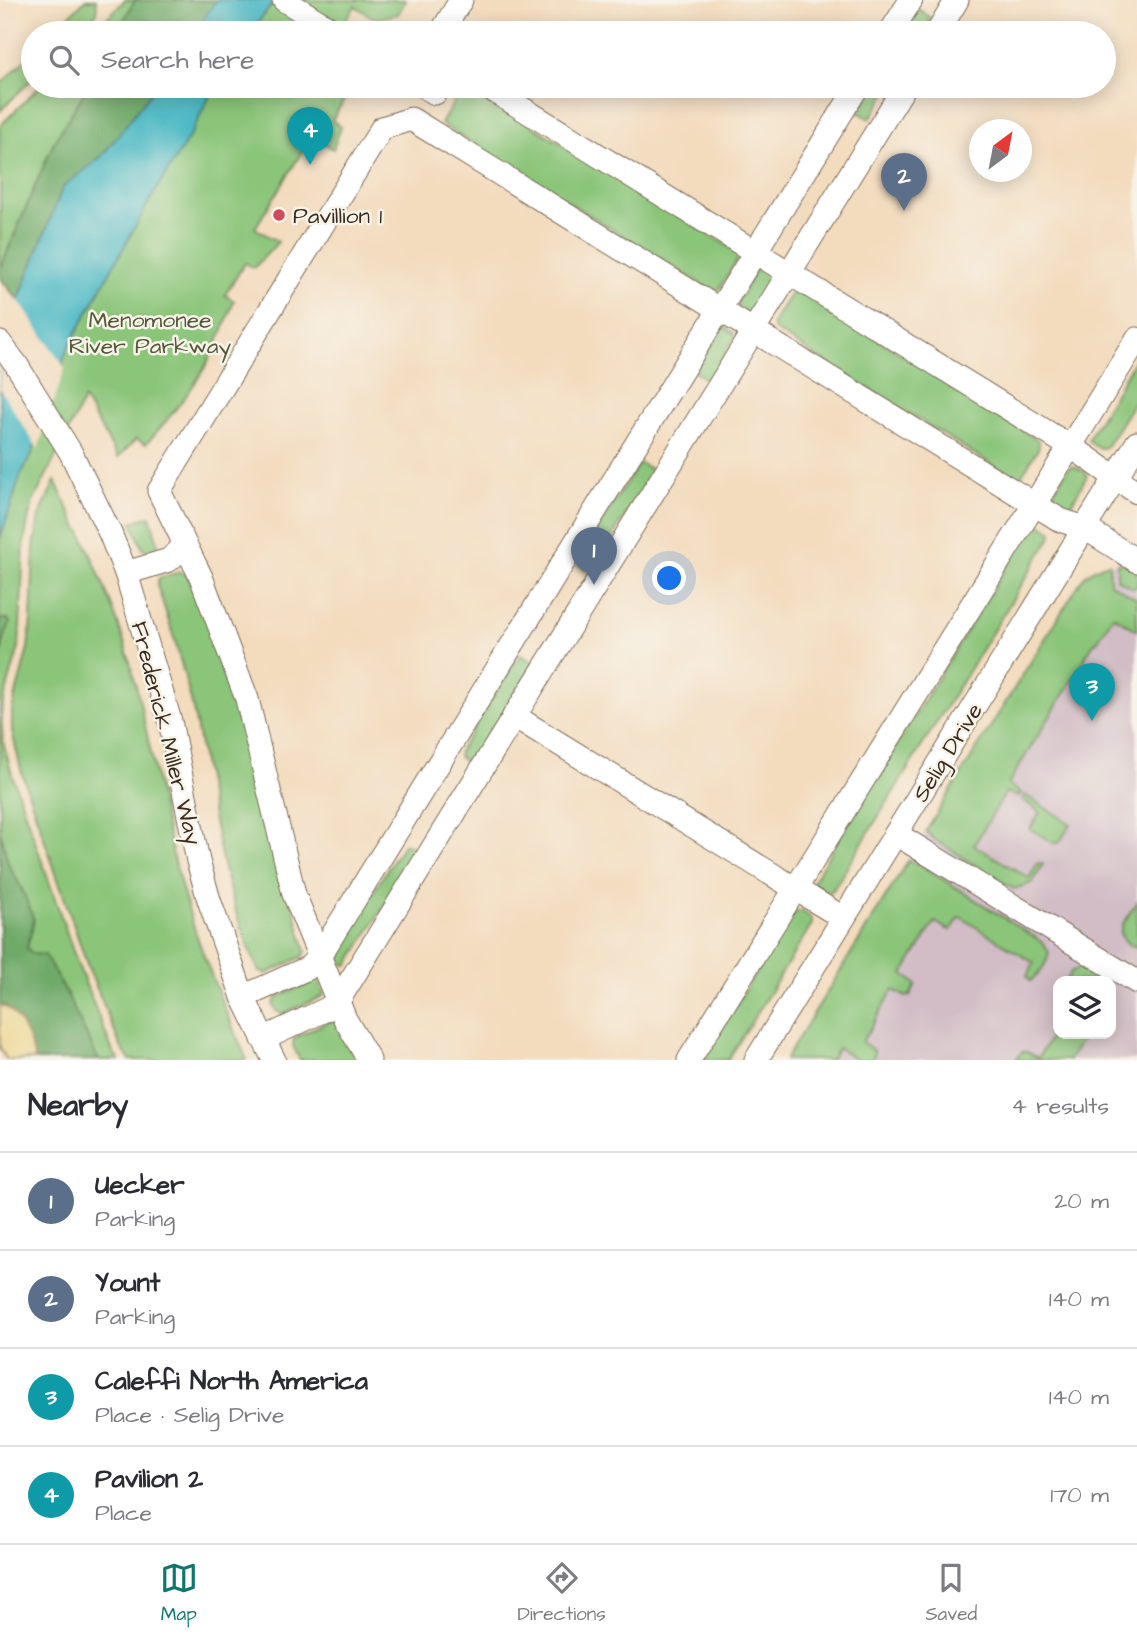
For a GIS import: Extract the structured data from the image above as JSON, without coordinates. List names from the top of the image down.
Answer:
{
  "streets": {
    "street": ["Frederick Miller Way", "Selig Drive"]
  },
  "parks": ["Menomonee River Parkway"],
  "places": ["Pavillion 1"],
  "north": "top right",
  "page": {
    "search": "Search here",
    "pins": [
      "4",
      "2",
      "1",
      "3"
    ],
    "heading": ["Nearby", "4 results"],
    "list": [
      {
        "mark": "1",
        "name": "Uecker",
        "note": "Parking",
        "value": "20 m"
      },
      {
        "mark": "2",
        "name": "Yount",
        "note": "Parking",
        "value": "140 m"
      },
      {
        "mark": "3",
        "name": "Caleffi North America",
        "note": "Place · Selig Drive",
        "value": "140 m"
      },
      {
        "mark": "4",
        "name": "Pavilion 2",
        "note": "Place",
        "value": "170 m"
      }
    ],
    "nav": ["Map", "Directions", "Saved"]
  }
}
